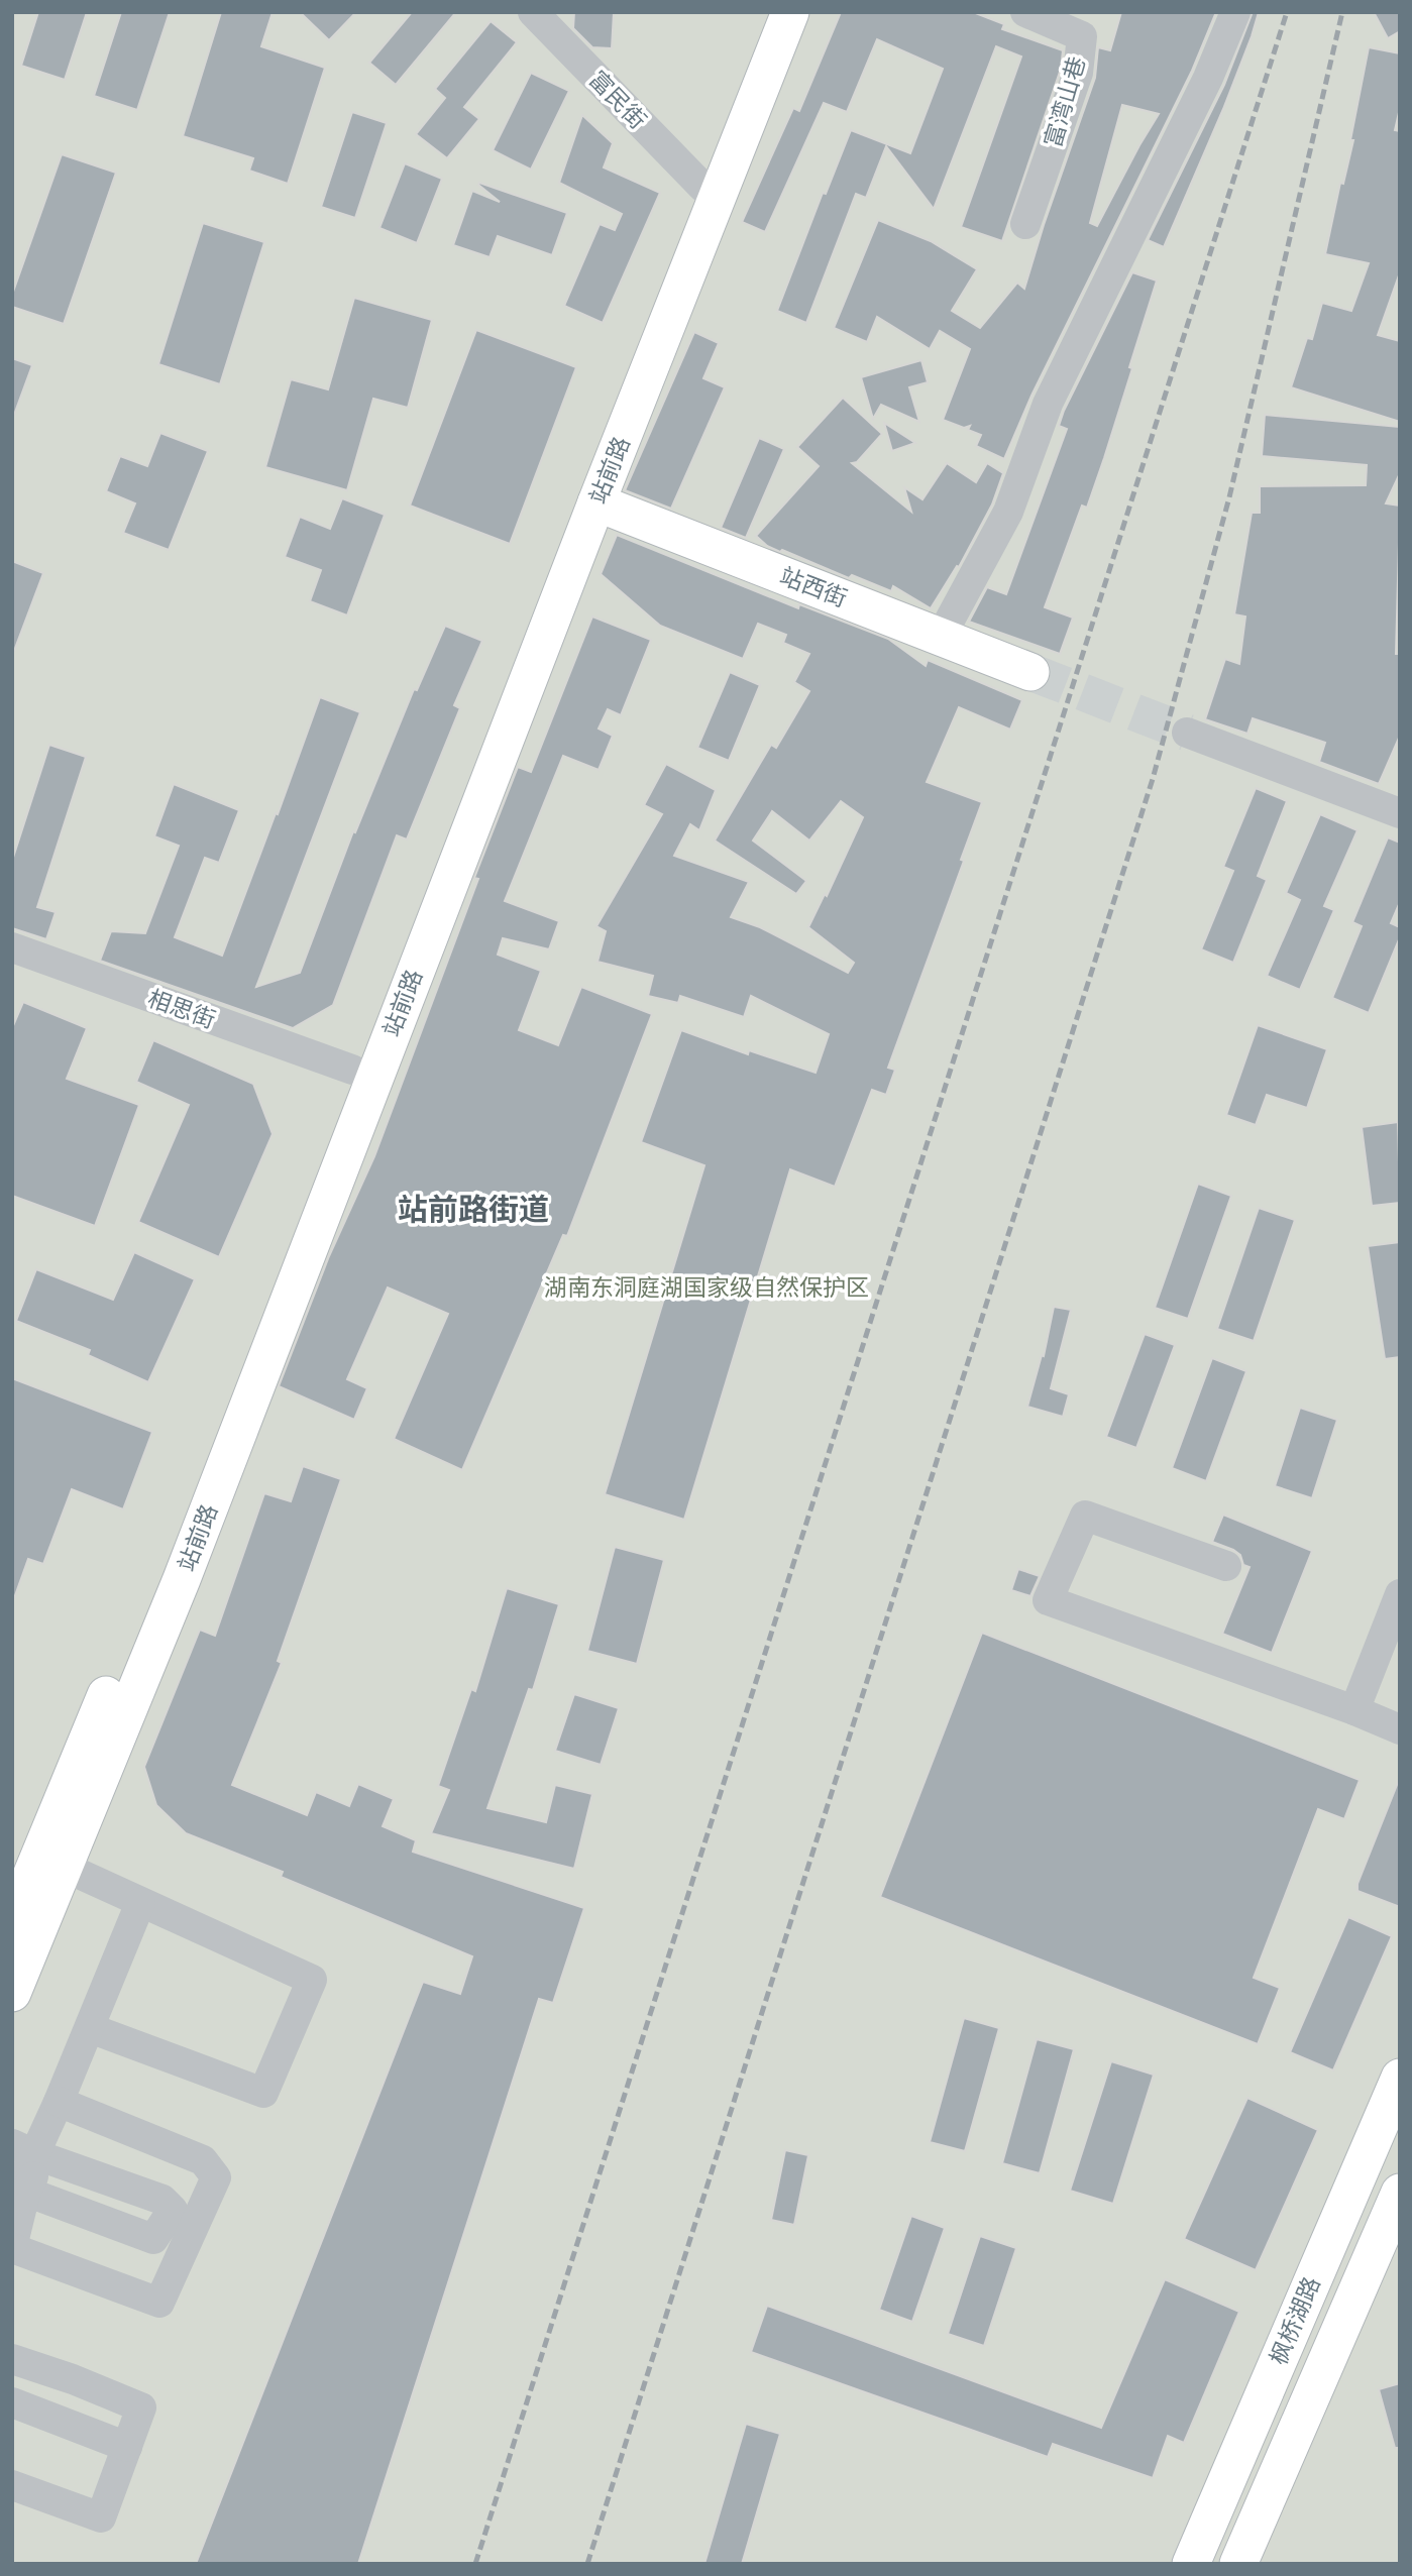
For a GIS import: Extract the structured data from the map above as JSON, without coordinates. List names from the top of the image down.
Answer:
{
  "streets": {
    "main road": ["站前路", "站西街", "枫桥湖路"],
    "street": ["富民街", "富湾山巷", "相思街"]
  },
  "crossings": [
    ["富民街", "站前路"],
    ["站前路", "站西街"],
    ["站前路", "相思街"]
  ],
  "districts": ["站前路街道"],
  "parks": ["湖南东洞庭湖国家级自然保护区"]
}
